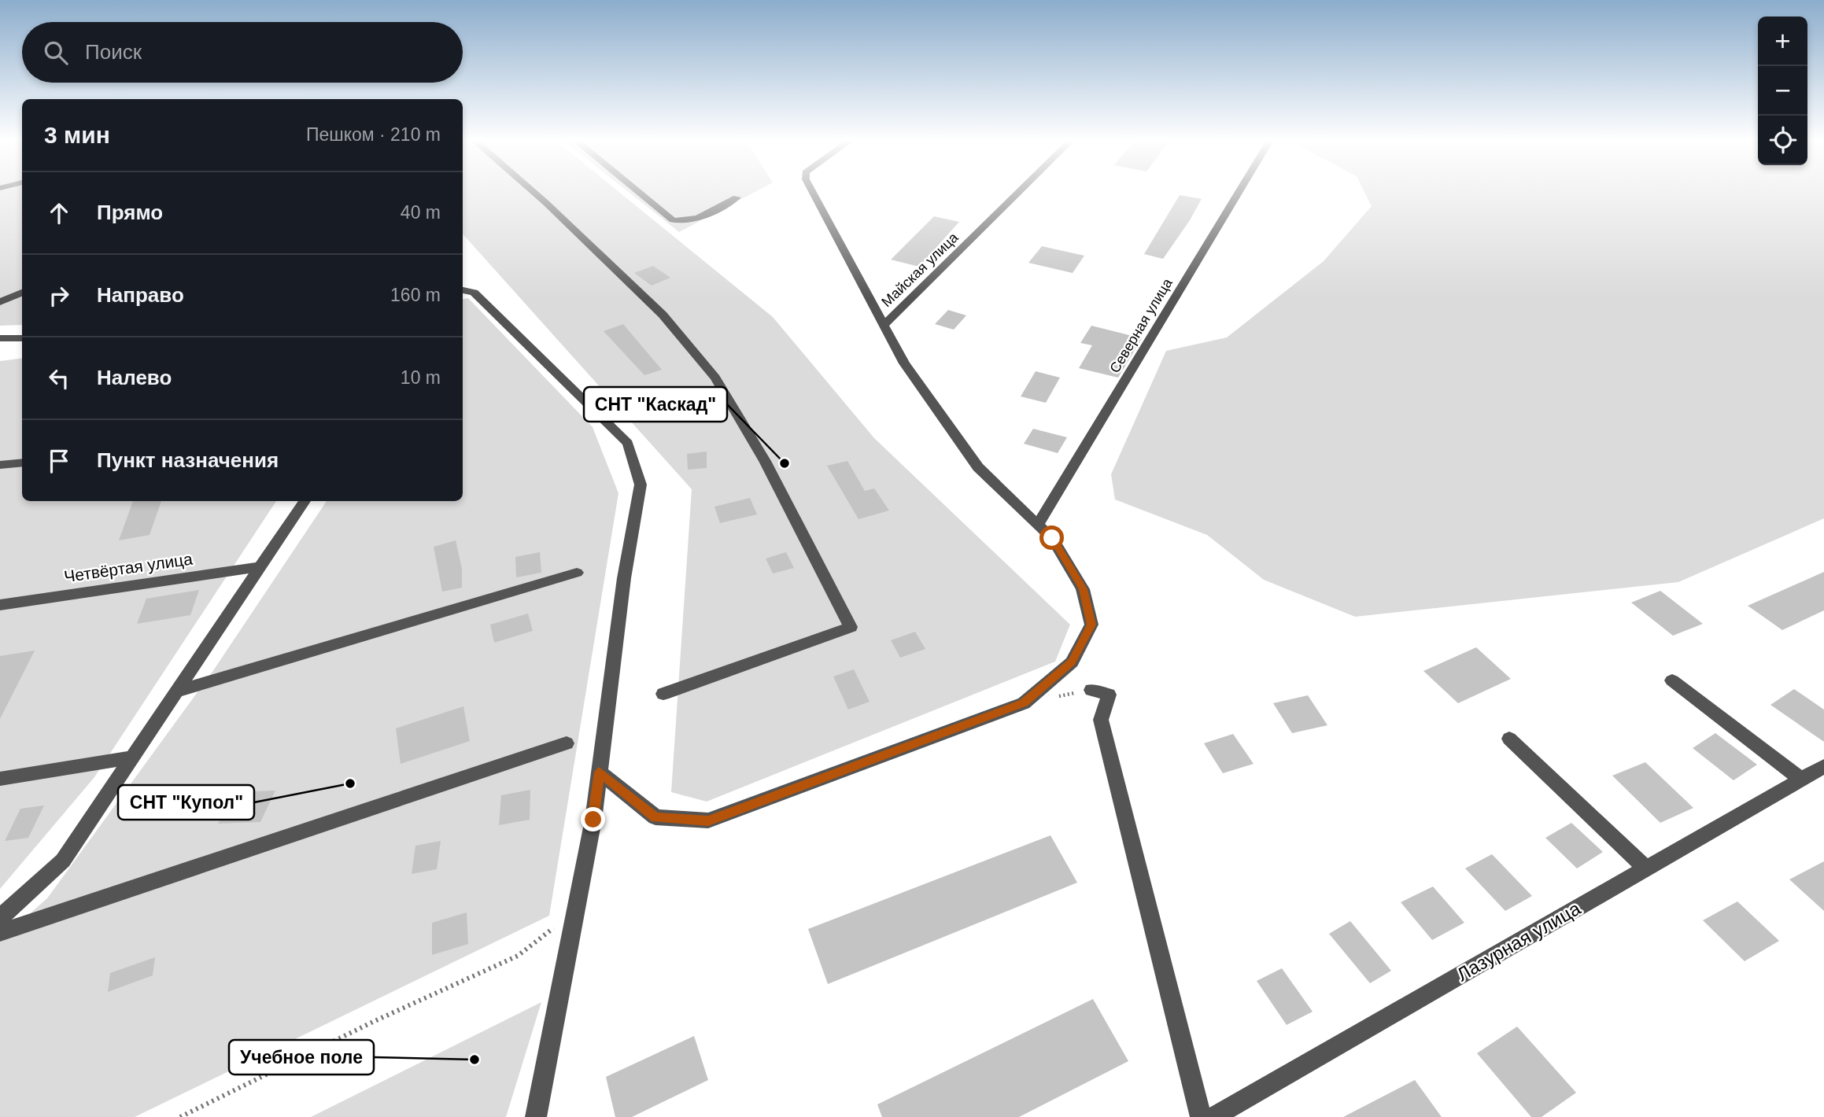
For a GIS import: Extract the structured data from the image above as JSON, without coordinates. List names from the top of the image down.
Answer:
{
  "streets": {
    "street": [
      "Майская улица",
      "Северная улица",
      "Четвёртая улица",
      "Лазурная улица"
    ]
  },
  "places": ["СНТ \"Каскад\"", "СНТ \"Купол\"", "Учебное поле"],
  "page": {
    "map_buttons": ["+", "−"],
    "search": "Поиск",
    "heading": ["3 мин", "Пешком · 210 m"],
    "list": [
      ["Прямо", "40 m"],
      ["Направо", "160 m"],
      ["Налево", "10 m"],
      "Пункт назначения"
    ]
  }
}
